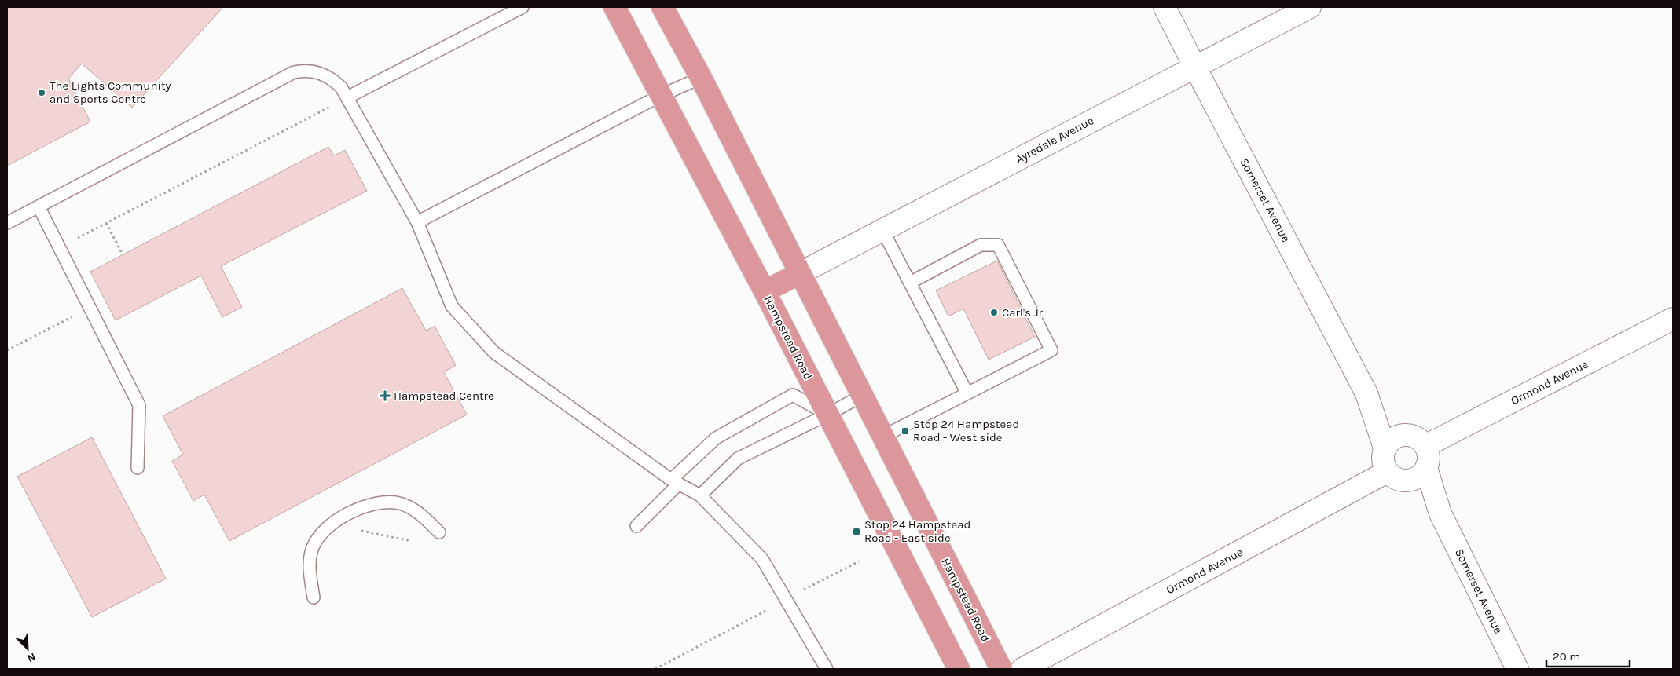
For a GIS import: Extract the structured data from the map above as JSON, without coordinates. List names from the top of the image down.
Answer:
{
  "streets": {
    "highway": ["Hampstead Road"],
    "street": ["Ayredale Avenue", "Somerset Avenue", "Ormond Avenue"]
  },
  "crossings": [
    ["Ayredale Avenue", "Somerset Avenue"],
    ["Ayredale Avenue", "Hampstead Road"],
    ["Somerset Avenue", "Ormond Avenue"]
  ],
  "places": {
    "other": ["The Lights Community and Sports Centre", "Carl's Jr."],
    "health": ["Hampstead Centre"],
    "transit": ["Stop 24 Hampstead Road - West side", "Stop 24 Hampstead Road - East side"]
  },
  "scale_bar": "20 m",
  "north": "bottom right"
}
